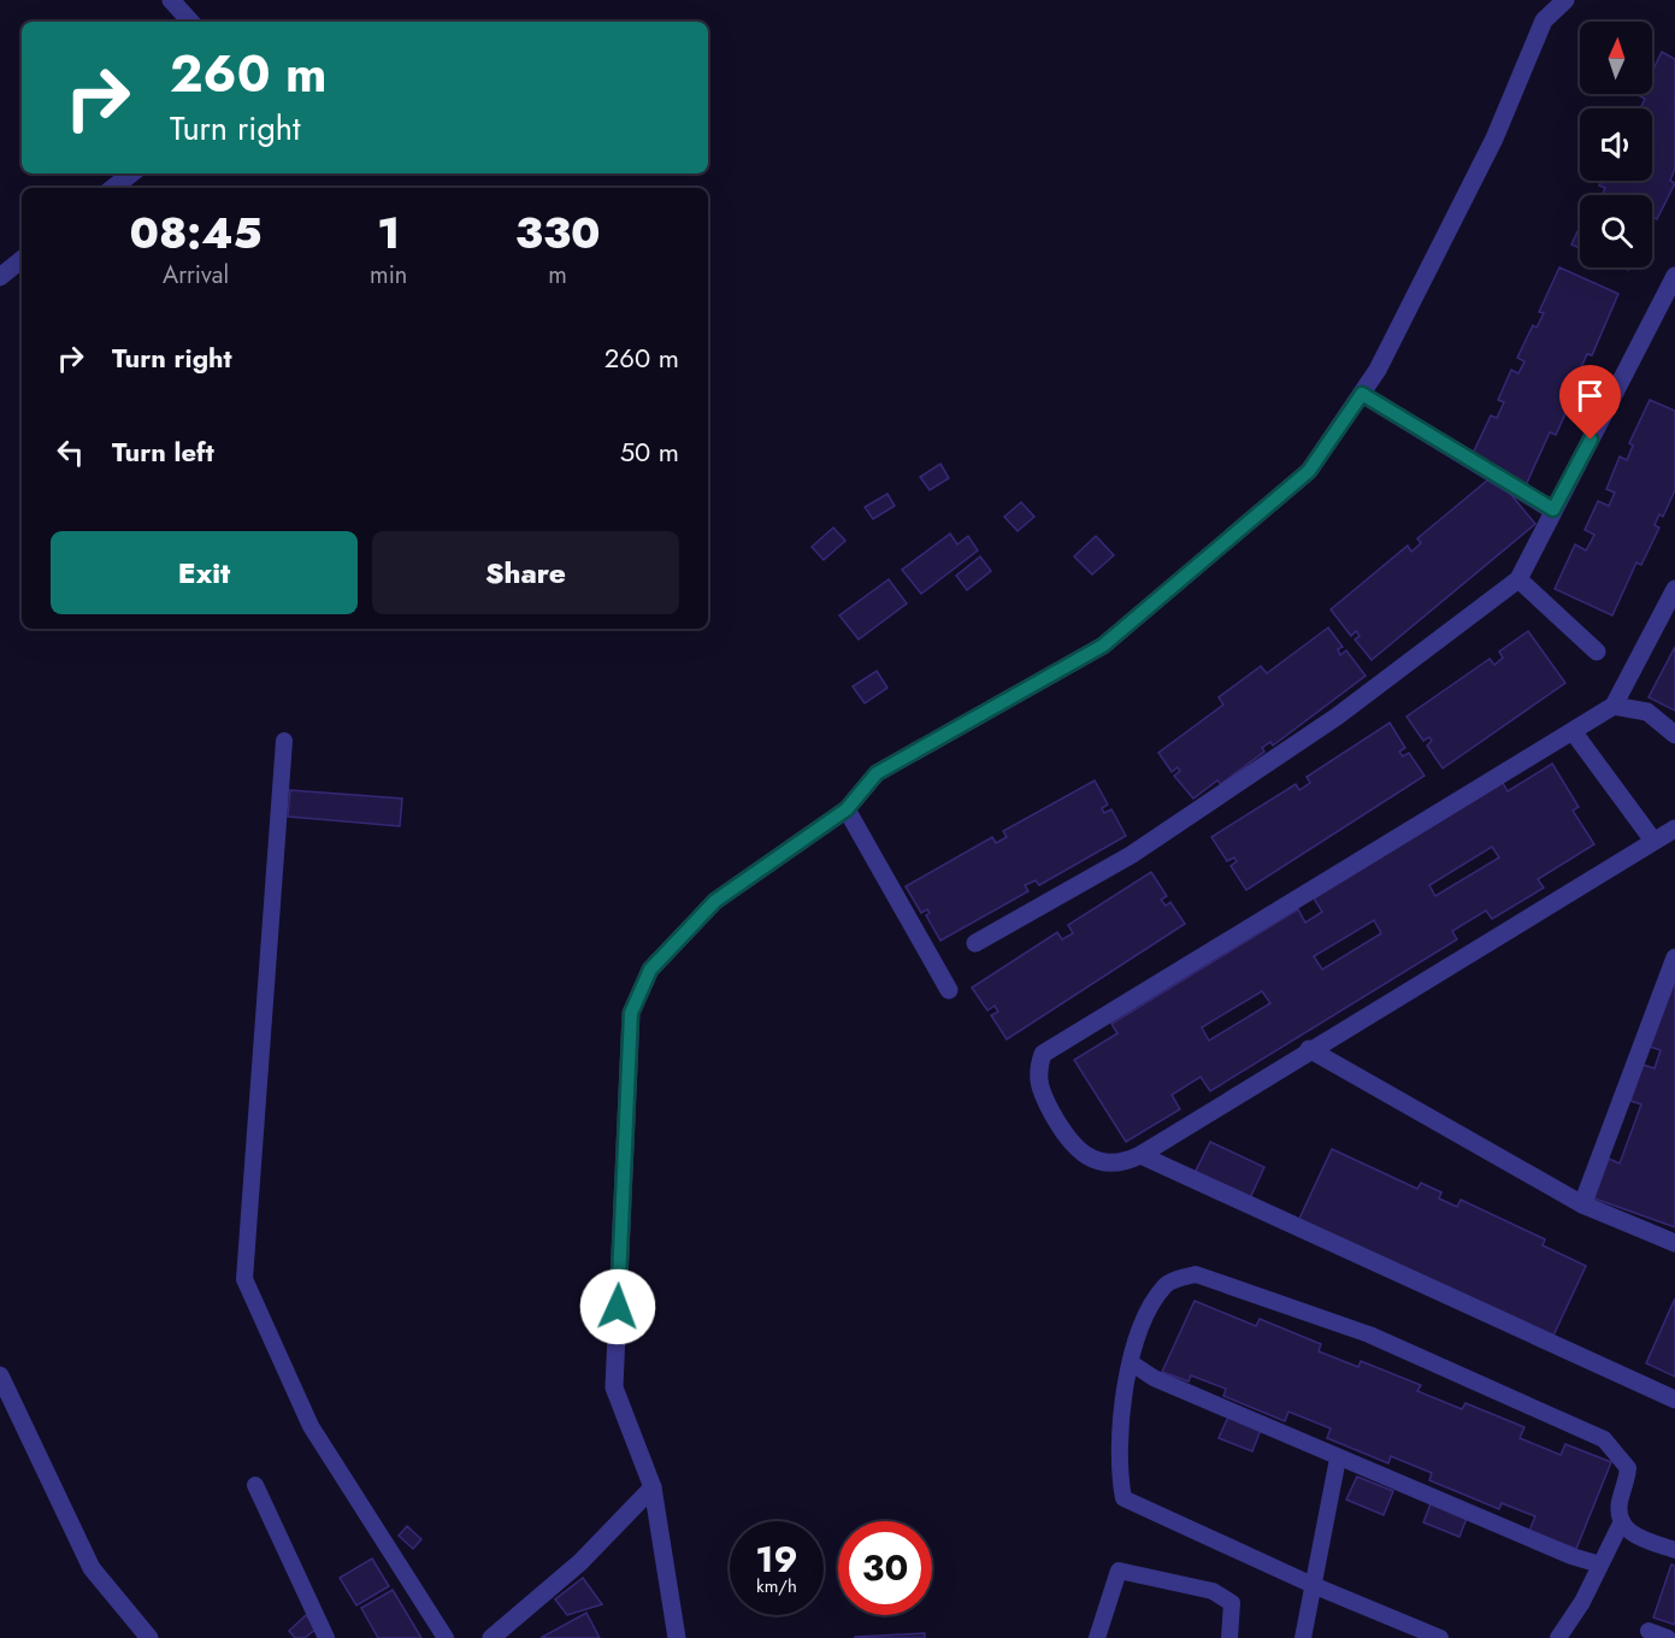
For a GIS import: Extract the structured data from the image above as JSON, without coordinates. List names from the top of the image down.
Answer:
{
  "north": "top",
  "page": {
    "turn": ["260 m", "Turn right"],
    "eta": [
      "08:45",
      "Arrival",
      "1",
      "min",
      "330",
      "m"
    ],
    "list": [
      {
        "name": "Turn right",
        "value": "260 m"
      },
      {
        "name": "Turn left",
        "value": "50 m"
      }
    ],
    "buttons": ["Exit", "Share"],
    "speed": "19 km/h",
    "limit": "30"
  }
}
